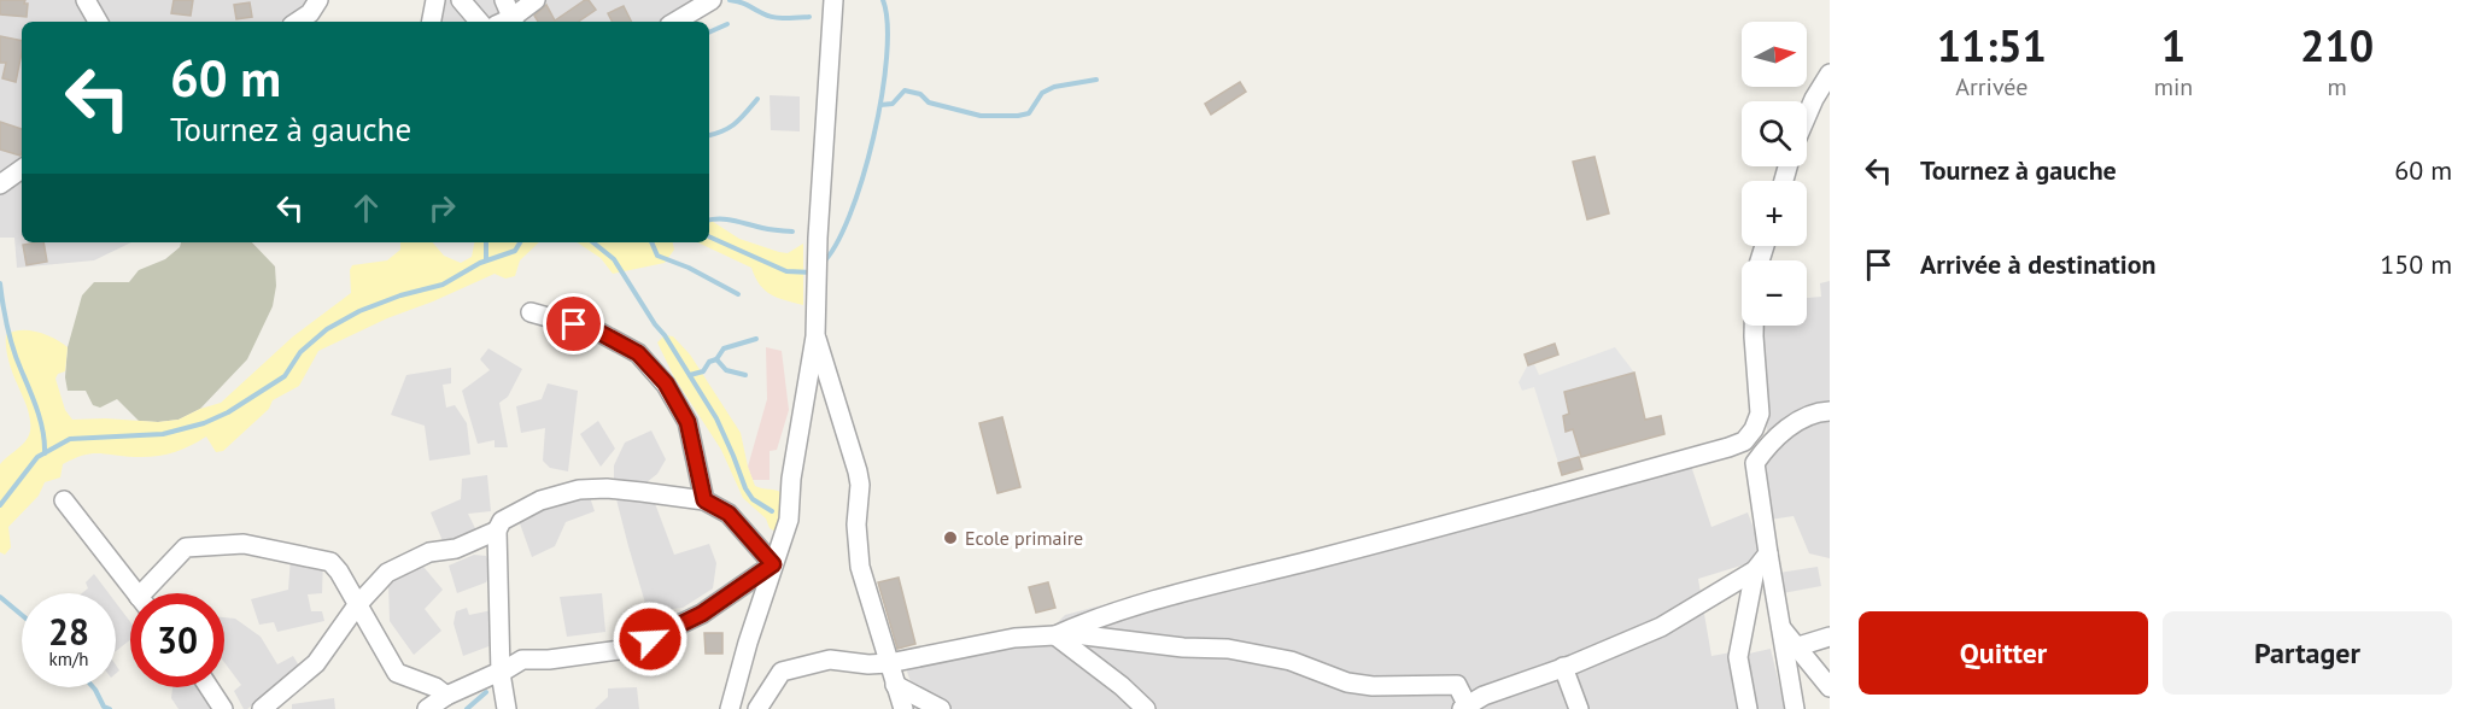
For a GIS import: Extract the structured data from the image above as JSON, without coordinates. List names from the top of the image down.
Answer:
{
  "places": ["Ecole primaire"],
  "north": "right",
  "page": {
    "eta": [
      "11:51",
      "Arrivée",
      "1",
      "min",
      "210",
      "m"
    ],
    "map_buttons": ["+", "−"],
    "turn": ["60 m", "Tournez à gauche"],
    "list": [
      {
        "name": "Tournez à gauche",
        "value": "60 m"
      },
      {
        "name": "Arrivée à destination",
        "value": "150 m"
      }
    ],
    "speed": "28 km/h",
    "limit": "30",
    "buttons": ["Quitter", "Partager"]
  }
}
